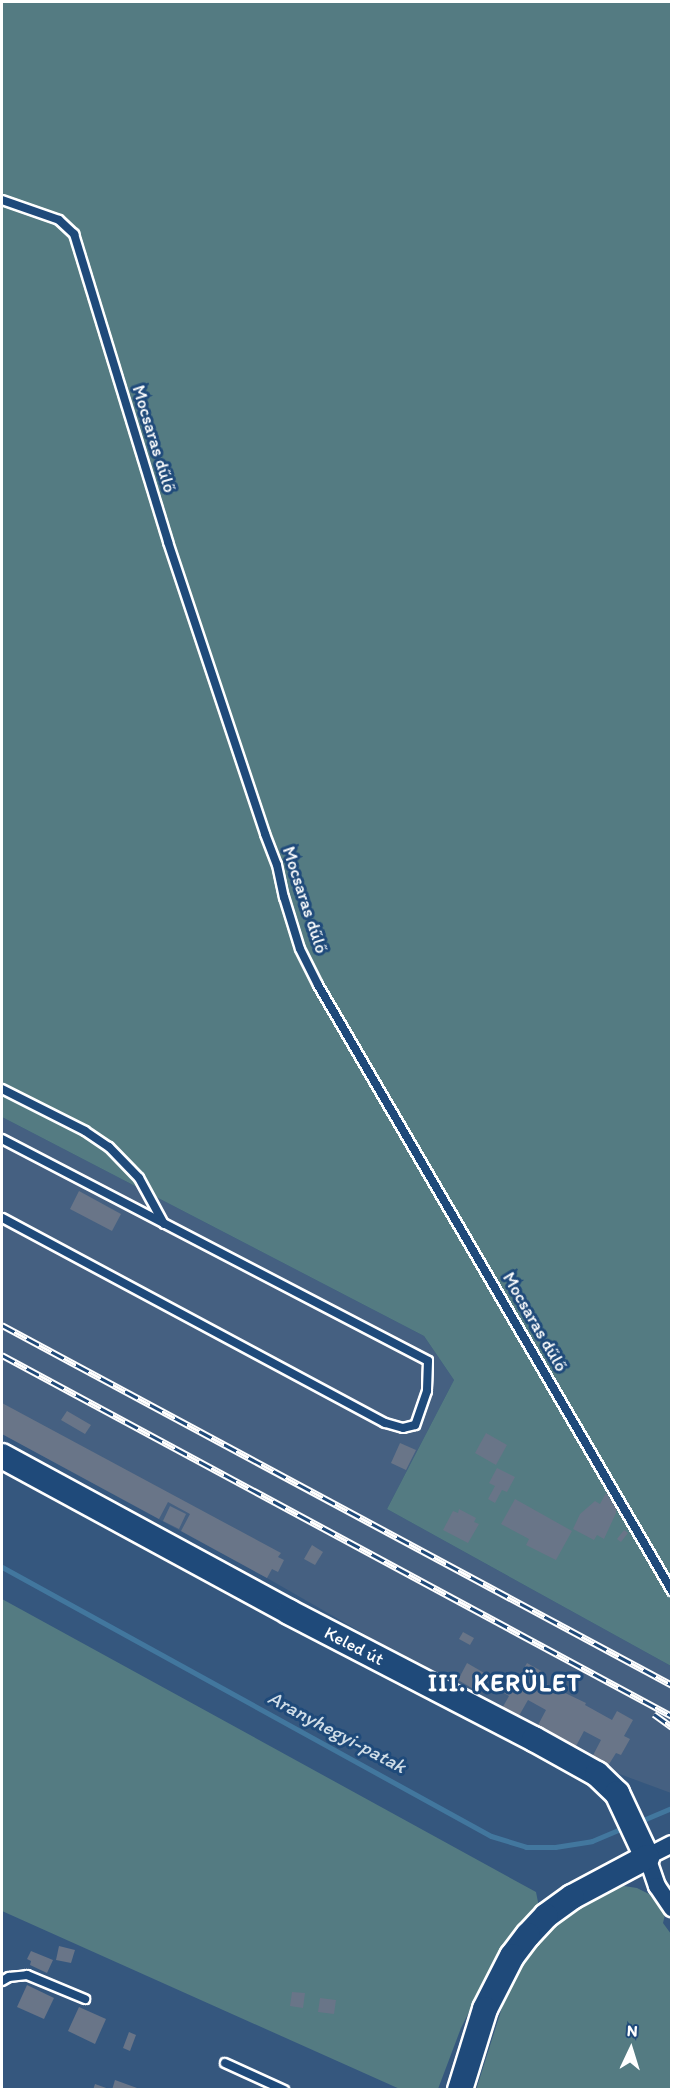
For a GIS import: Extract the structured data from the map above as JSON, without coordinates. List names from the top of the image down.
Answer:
{
  "streets": {
    "street": ["Keled út"],
    "lane": ["Mocsaras dűlő"]
  },
  "districts": ["III. KERÜLET"],
  "water": ["Aranyhegyi-patak"],
  "north": "top"
}
